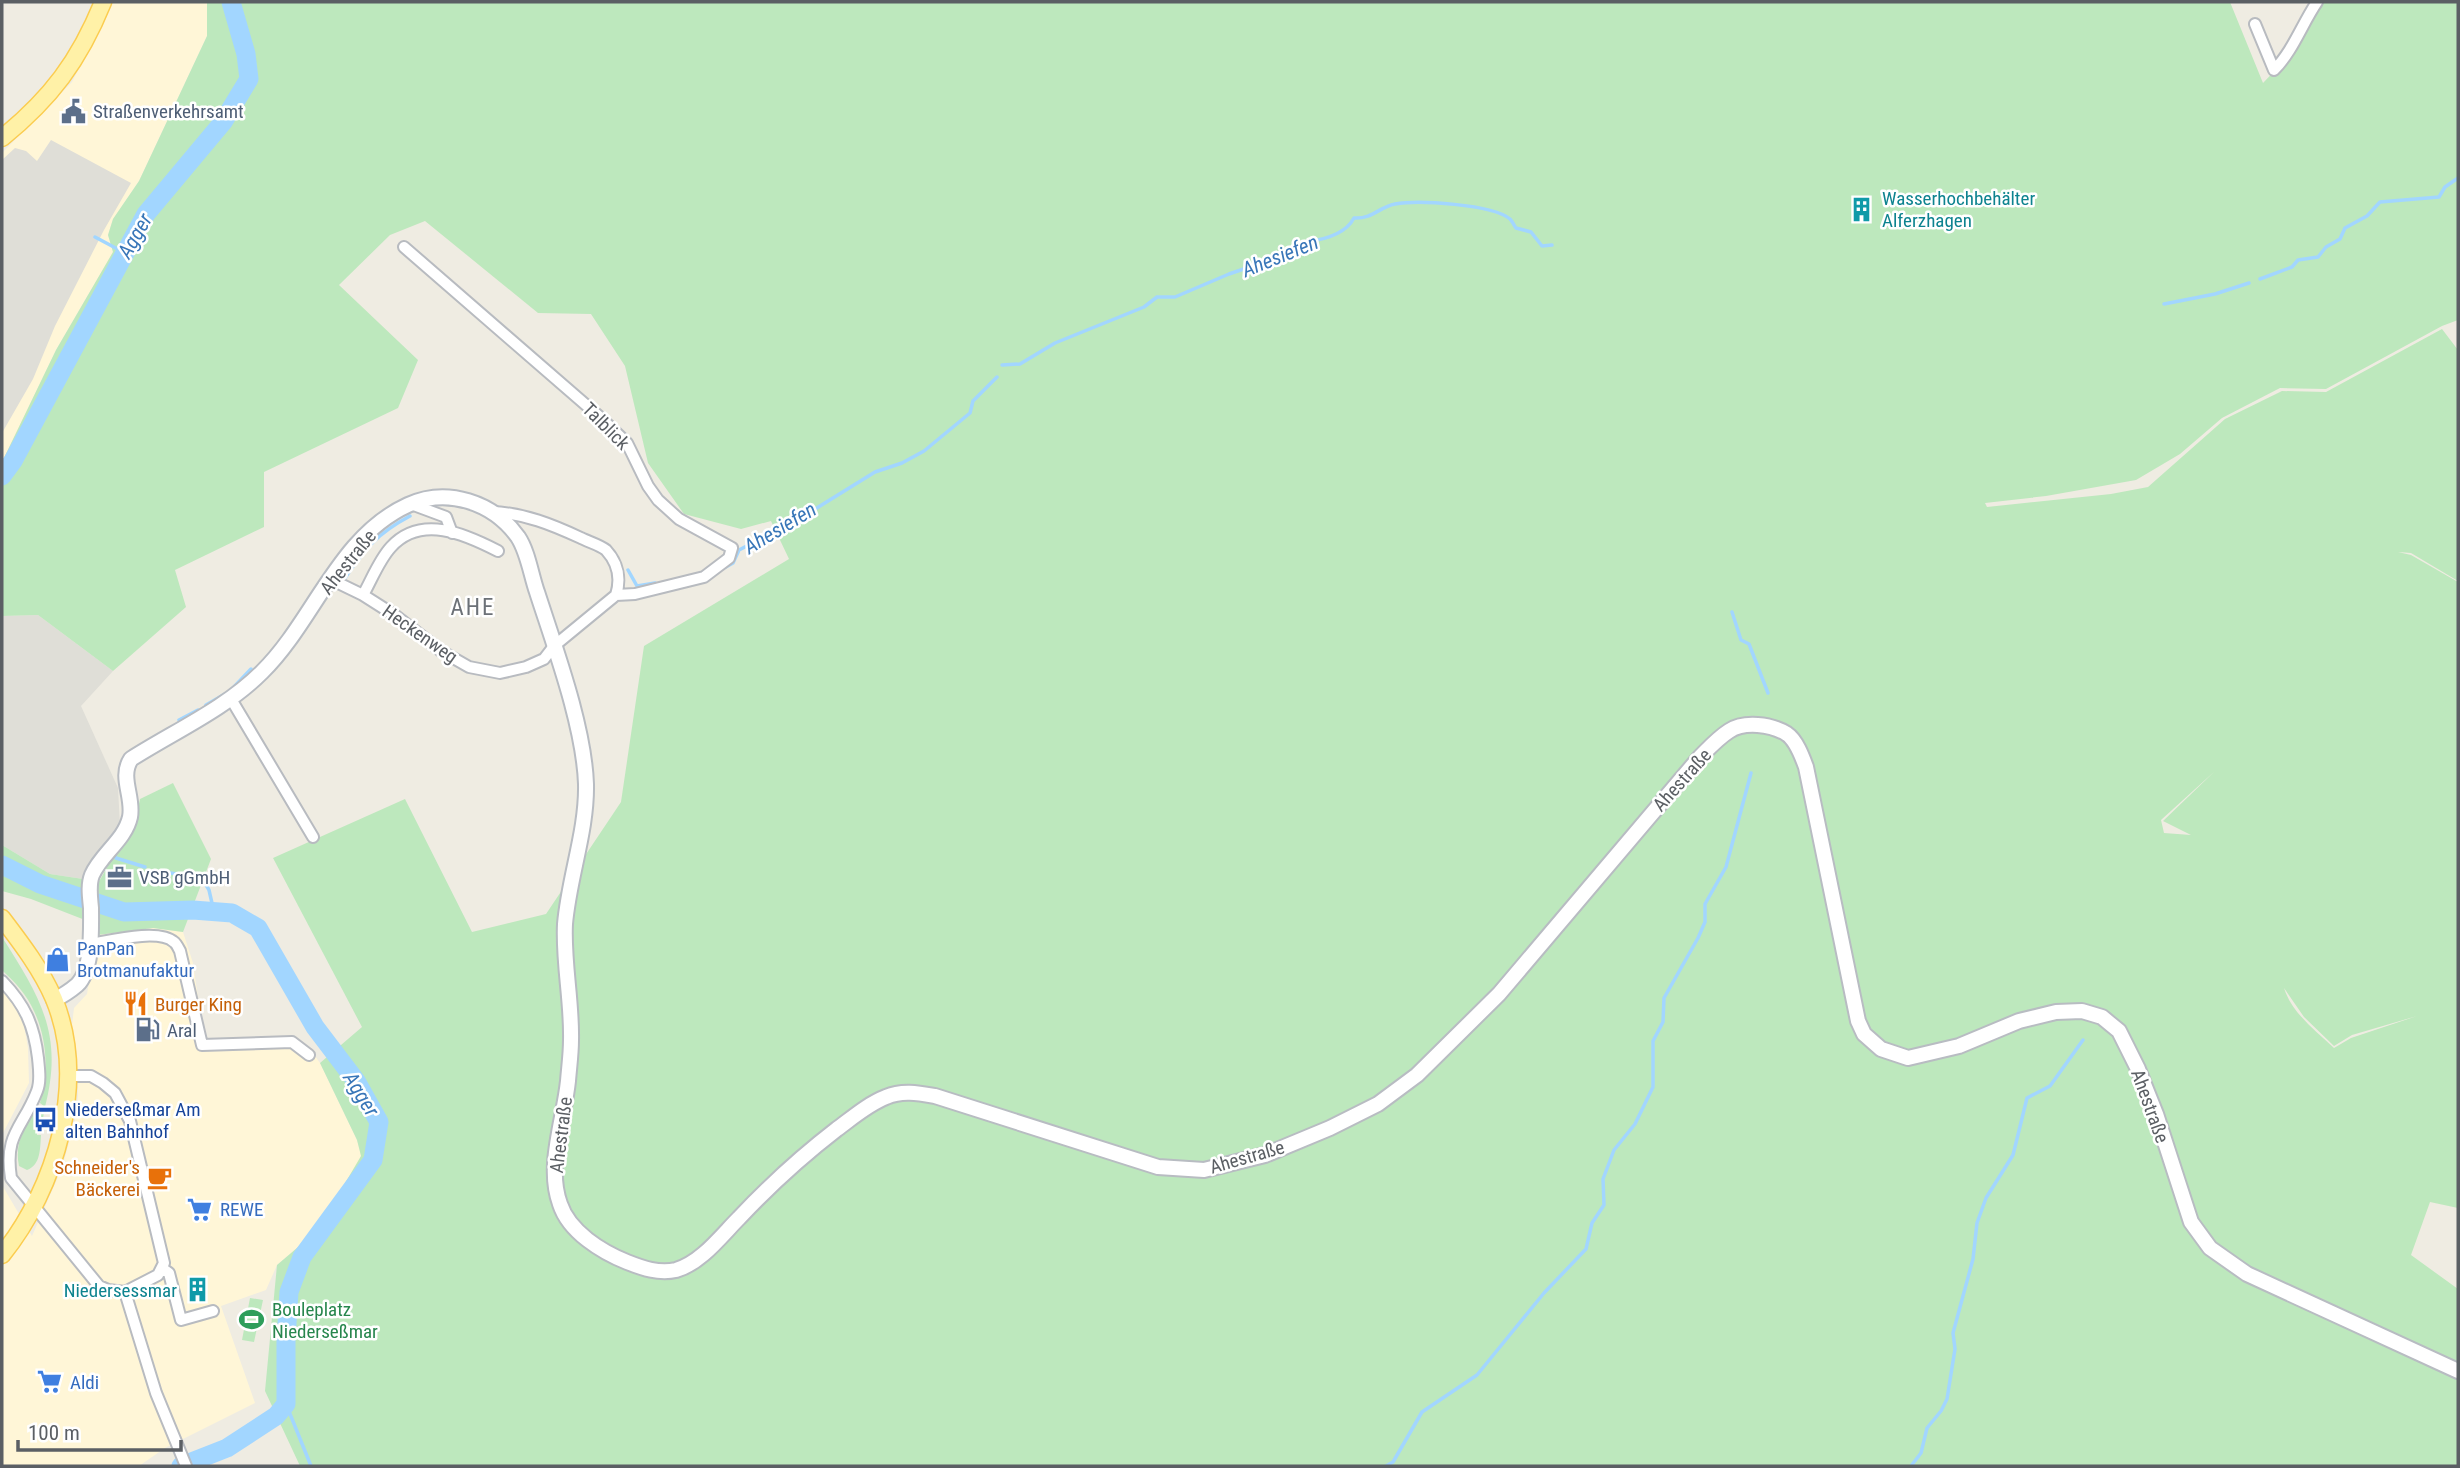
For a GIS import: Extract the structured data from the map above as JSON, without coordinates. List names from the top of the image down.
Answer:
{
  "streets": {
    "main road": ["Ahestraße"],
    "street": ["Talblick", "Heckenweg"]
  },
  "crossings": [
    ["Ahestraße", "Heckenweg"]
  ],
  "districts": ["AHE"],
  "water": ["Agger", "Ahesiefen"],
  "places": {
    "public building": ["Straßenverkehrsamt"],
    "building": ["Wasserhochbehälter Alferzhagen", "Niedersessmar"],
    "office": ["VSB gGmbH"],
    "shop": ["PanPan Brotmanufaktur"],
    "restaurant": ["Burger King"],
    "fuel station": ["Aral"],
    "bus stop": ["Niederseßmar Am alten Bahnhof"],
    "cafe": ["Schneider's Bäckerei"],
    "supermarket": ["REWE", "Aldi"],
    "sports": ["Bouleplatz Niederseßmar"]
  },
  "scale_bar": "100 m"
}
